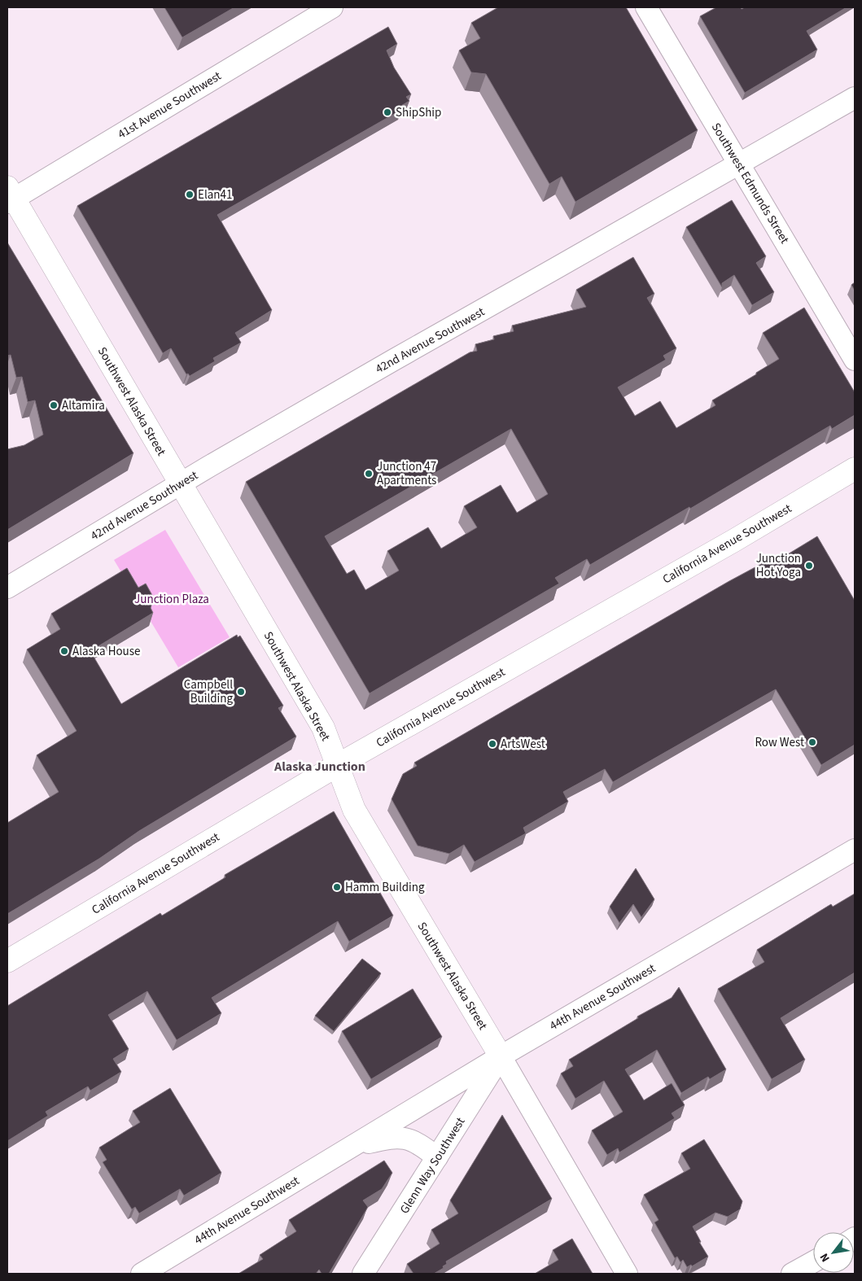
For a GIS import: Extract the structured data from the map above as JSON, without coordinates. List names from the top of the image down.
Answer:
{
  "streets": {
    "main road": ["Southwest Alaska Street", "California Avenue Southwest"],
    "street": [
      "41st Avenue Southwest",
      "Southwest Edmunds Street",
      "42nd Avenue Southwest",
      "44th Avenue Southwest",
      "Glenn Way Southwest"
    ]
  },
  "crossings": [
    ["41st Avenue Southwest", "Southwest Alaska Street"],
    ["Southwest Edmunds Street", "42nd Avenue Southwest"],
    ["42nd Avenue Southwest", "Southwest Alaska Street"],
    ["Southwest Alaska Street", "California Avenue Southwest"],
    ["Southwest Alaska Street", "44th Avenue Southwest"],
    ["Southwest Alaska Street", "Glenn Way Southwest"],
    ["44th Avenue Southwest", "Glenn Way Southwest"]
  ],
  "districts": ["Alaska Junction"],
  "parks": ["Junction Plaza"],
  "places": [
    "ShipShip",
    "Elan41",
    "Altamira",
    "Junction 47 Apartments",
    "Junction Hot Yoga",
    "Alaska House",
    "Campbell Building",
    "Row West",
    "ArtsWest",
    "Hamm Building"
  ],
  "north": "bottom left"
}
